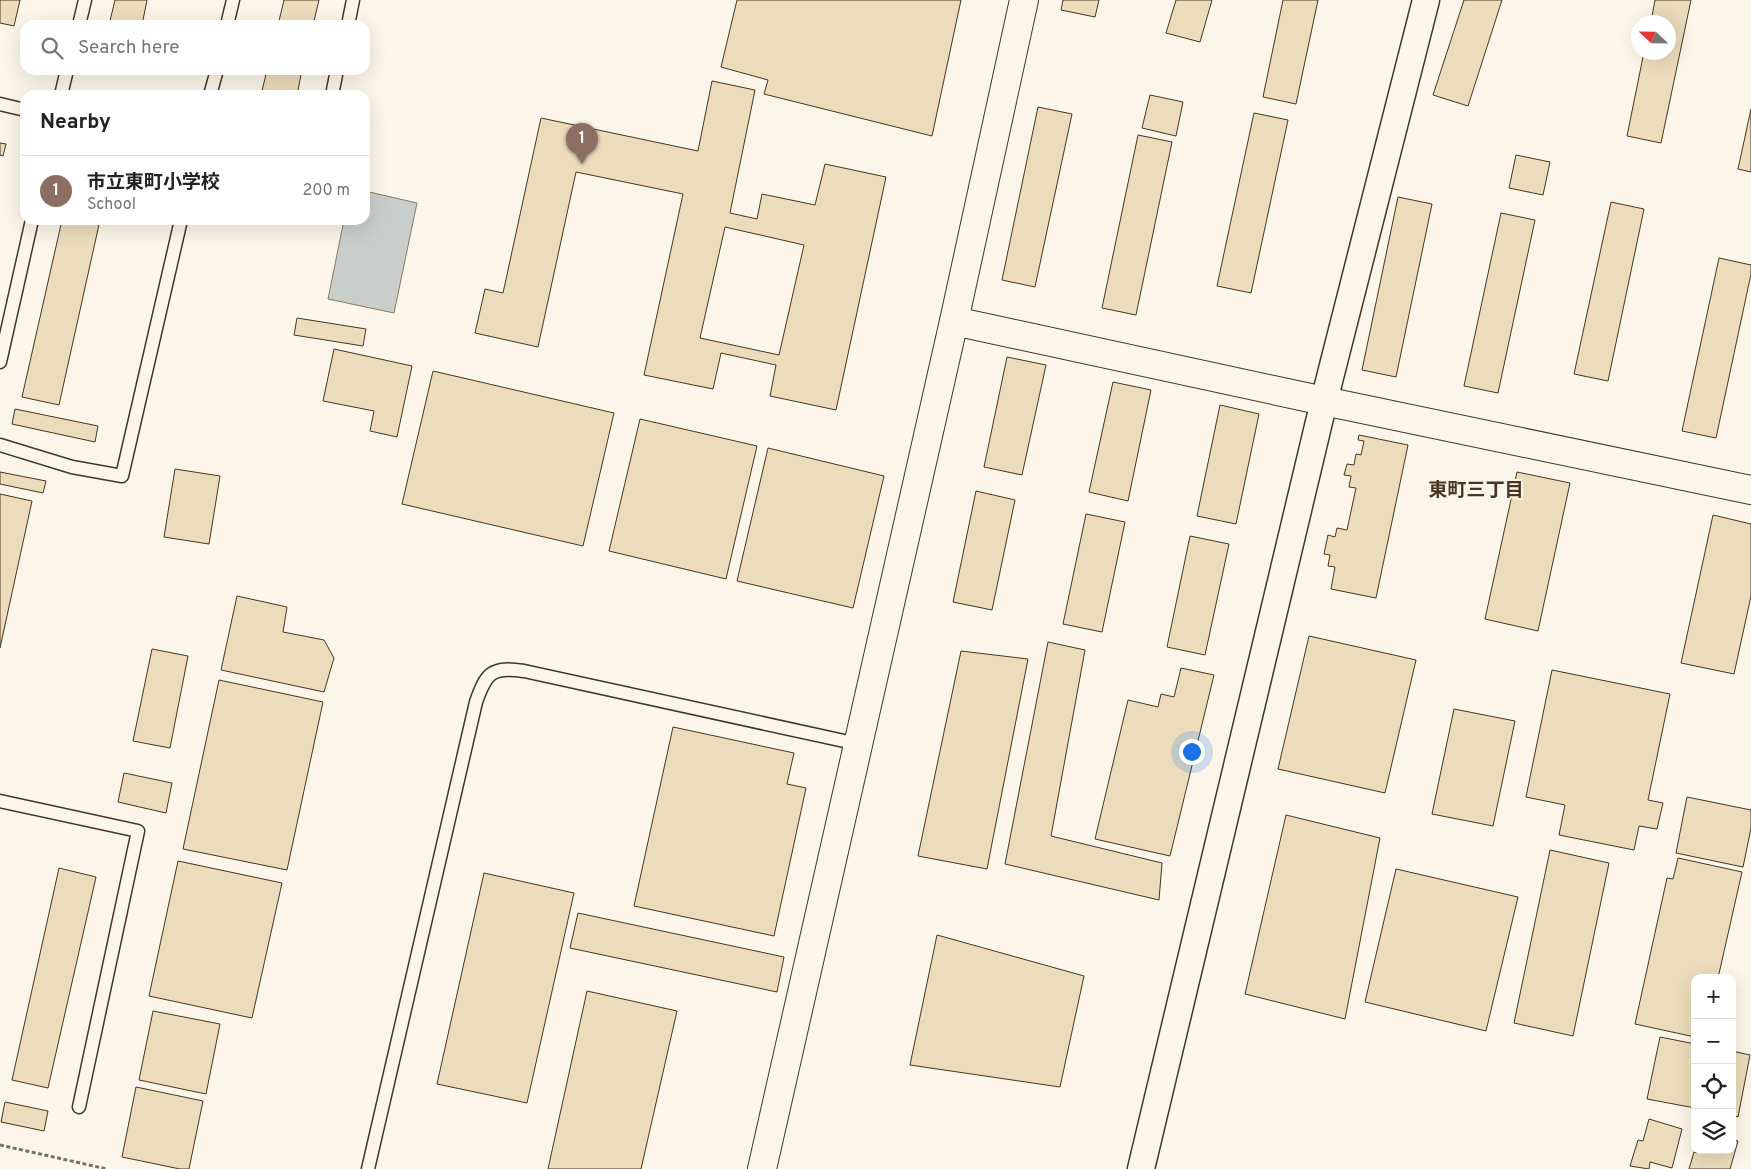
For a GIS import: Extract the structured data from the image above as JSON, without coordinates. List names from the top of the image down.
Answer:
{
  "districts": ["東町三丁目"],
  "north": "left",
  "page": {
    "search": "Search here",
    "heading": "Nearby",
    "pins": "1",
    "list": [
      {
        "mark": "1",
        "name": "市立東町小学校",
        "note": "School",
        "value": "200 m"
      }
    ],
    "map_buttons": ["+", "−"]
  }
}
